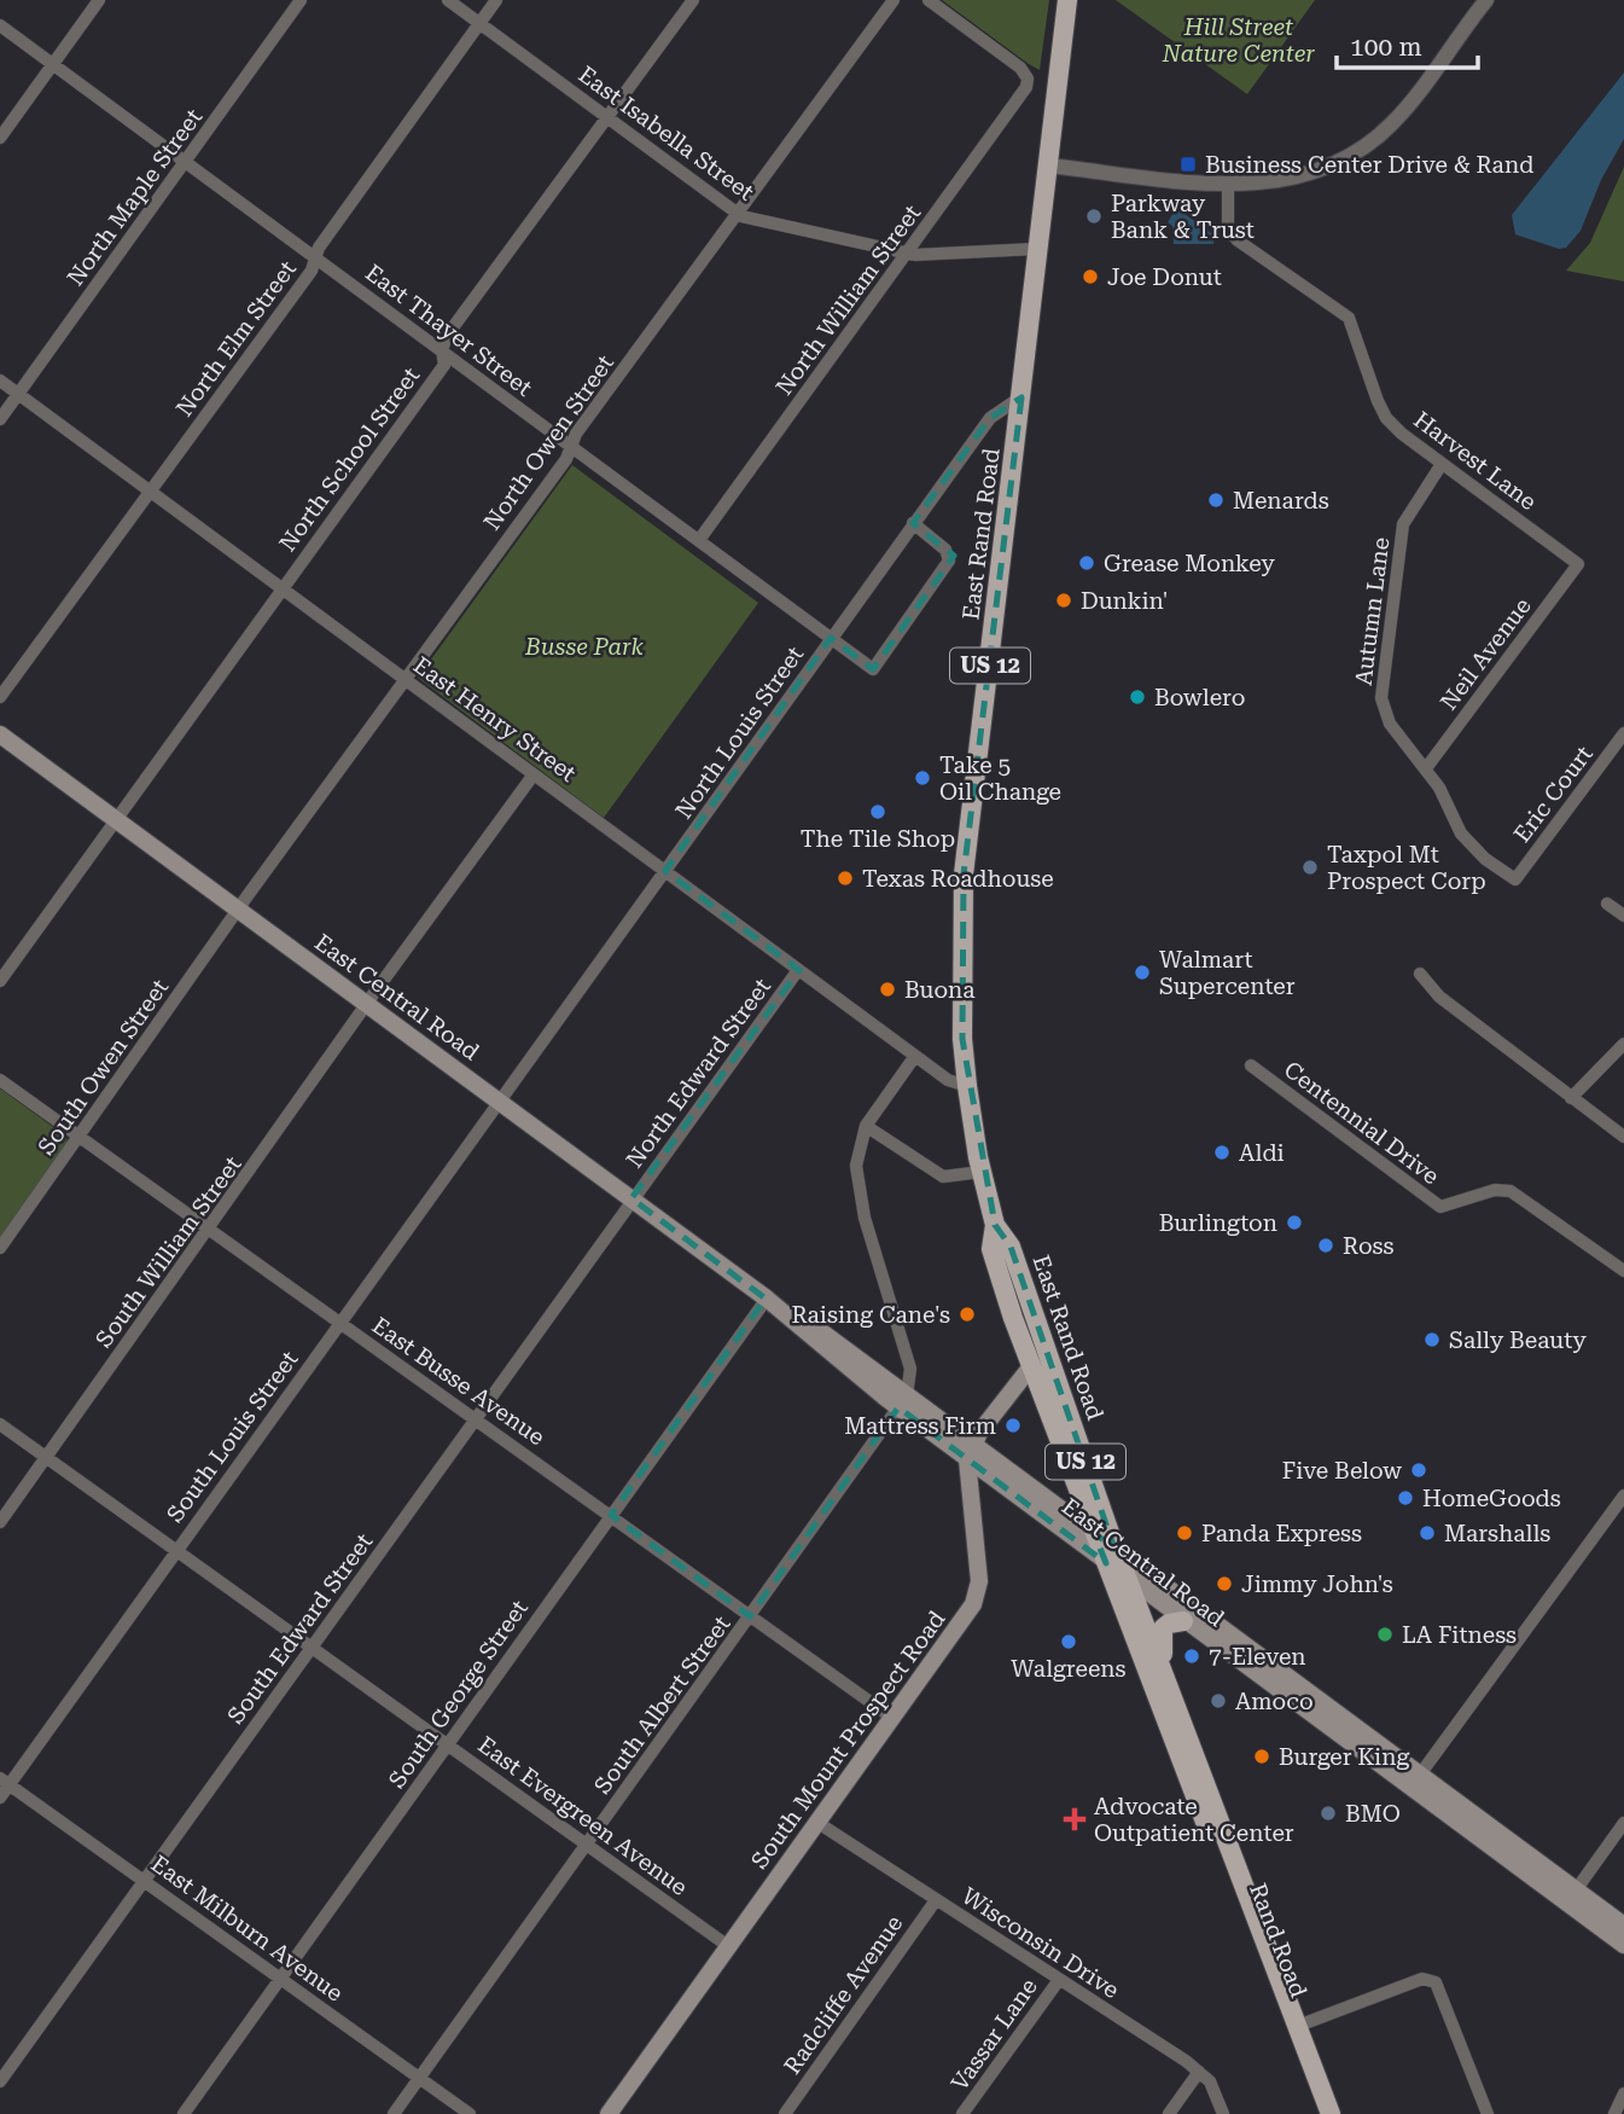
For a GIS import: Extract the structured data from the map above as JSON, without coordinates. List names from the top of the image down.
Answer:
{
  "streets": {
    "main road": [
      "East Rand Road",
      "US 12",
      "East Central Road",
      "South Mount Prospect Road",
      "Rand Road"
    ],
    "street": [
      "East Isabella Street",
      "North Maple Street",
      "North William Street",
      "East Thayer Street",
      "North Elm Street",
      "North Owen Street",
      "North School Street",
      "Harvest Lane",
      "Autumn Lane",
      "Neil Avenue",
      "East Henry Street",
      "North Louis Street",
      "Eric Court",
      "South Owen Street",
      "North Edward Street",
      "Centennial Drive",
      "South William Street",
      "East Busse Avenue",
      "South Louis Street",
      "South Edward Street",
      "South George Street",
      "South Albert Street",
      "East Evergreen Avenue",
      "East Milburn Avenue",
      "Wisconsin Drive",
      "Radcliffe Avenue",
      "Vassar Lane"
    ]
  },
  "crossings": [
    ["East Isabella Street", "North William Street"],
    ["East Isabella Street", "North Elm Street"],
    ["East Isabella Street", "North Owen Street"],
    ["East Isabella Street", "North School Street"],
    ["East Isabella Street", "East Rand Road"],
    ["North Maple Street", "East Thayer Street"],
    ["North Maple Street", "East Henry Street"],
    ["North William Street", "East Thayer Street"],
    ["East Thayer Street", "North Elm Street"],
    ["East Thayer Street", "North Owen Street"],
    ["East Thayer Street", "North School Street"],
    ["East Thayer Street", "North Louis Street"],
    ["North Elm Street", "East Henry Street"],
    ["North Owen Street", "East Henry Street"],
    ["North Owen Street", "East Central Road"],
    ["North Owen Street", "South Owen Street"],
    ["North School Street", "East Henry Street"],
    ["North School Street", "East Central Road"],
    ["Harvest Lane", "Autumn Lane"],
    ["Harvest Lane", "Neil Avenue"],
    ["East Rand Road", "East Henry Street"],
    ["East Rand Road", "North Louis Street"],
    ["East Rand Road", "East Central Road"],
    ["East Rand Road", "Rand Road"],
    ["Autumn Lane", "Neil Avenue"],
    ["Autumn Lane", "Eric Court"],
    ["East Henry Street", "North Louis Street"],
    ["East Henry Street", "North Edward Street"],
    ["North Louis Street", "East Central Road"],
    ["North Louis Street", "South Louis Street"],
    ["East Central Road", "South Owen Street"],
    ["East Central Road", "North Edward Street"],
    ["East Central Road", "South William Street"],
    ["East Central Road", "South Louis Street"],
    ["East Central Road", "South Edward Street"],
    ["East Central Road", "South George Street"],
    ["East Central Road", "South Albert Street"],
    ["East Central Road", "South Mount Prospect Road"],
    ["East Central Road", "Rand Road"],
    ["South Owen Street", "East Busse Avenue"],
    ["North Edward Street", "South Edward Street"],
    ["South William Street", "East Busse Avenue"],
    ["South William Street", "East Evergreen Avenue"],
    ["East Busse Avenue", "South Louis Street"],
    ["East Busse Avenue", "South Edward Street"],
    ["East Busse Avenue", "South George Street"],
    ["East Busse Avenue", "South Albert Street"],
    ["East Busse Avenue", "South Mount Prospect Road"],
    ["South Louis Street", "East Evergreen Avenue"],
    ["South Louis Street", "East Milburn Avenue"],
    ["South Edward Street", "East Evergreen Avenue"],
    ["South Edward Street", "East Milburn Avenue"],
    ["South George Street", "East Evergreen Avenue"],
    ["South George Street", "East Milburn Avenue"],
    ["South Albert Street", "East Evergreen Avenue"],
    ["South Albert Street", "East Milburn Avenue"],
    ["South Mount Prospect Road", "East Evergreen Avenue"],
    ["South Mount Prospect Road", "Wisconsin Drive"],
    ["Wisconsin Drive", "Radcliffe Avenue"],
    ["Wisconsin Drive", "Vassar Lane"]
  ],
  "parks": ["Hill Street Nature Center", "Busse Park"],
  "places": {
    "transit": ["Business Center Drive & Rand"],
    "other": [
      "Parkway Bank & Trust",
      "Joe Donut",
      "Menards",
      "Grease Monkey",
      "Dunkin'",
      "Bowlero",
      "Take 5 Oil Change",
      "The Tile Shop",
      "Taxpol Mt Prospect Corp",
      "Texas Roadhouse",
      "Walmart Supercenter",
      "Buona",
      "Aldi",
      "Burlington",
      "Ross",
      "Raising Cane's",
      "Sally Beauty",
      "Mattress Firm",
      "Five Below",
      "HomeGoods",
      "Panda Express",
      "Marshalls",
      "Jimmy John's",
      "LA Fitness",
      "Walgreens",
      "7-Eleven",
      "Amoco",
      "Burger King",
      "BMO"
    ],
    "health": ["Advocate Outpatient Center"]
  },
  "scale_bar": "100 m"
}
